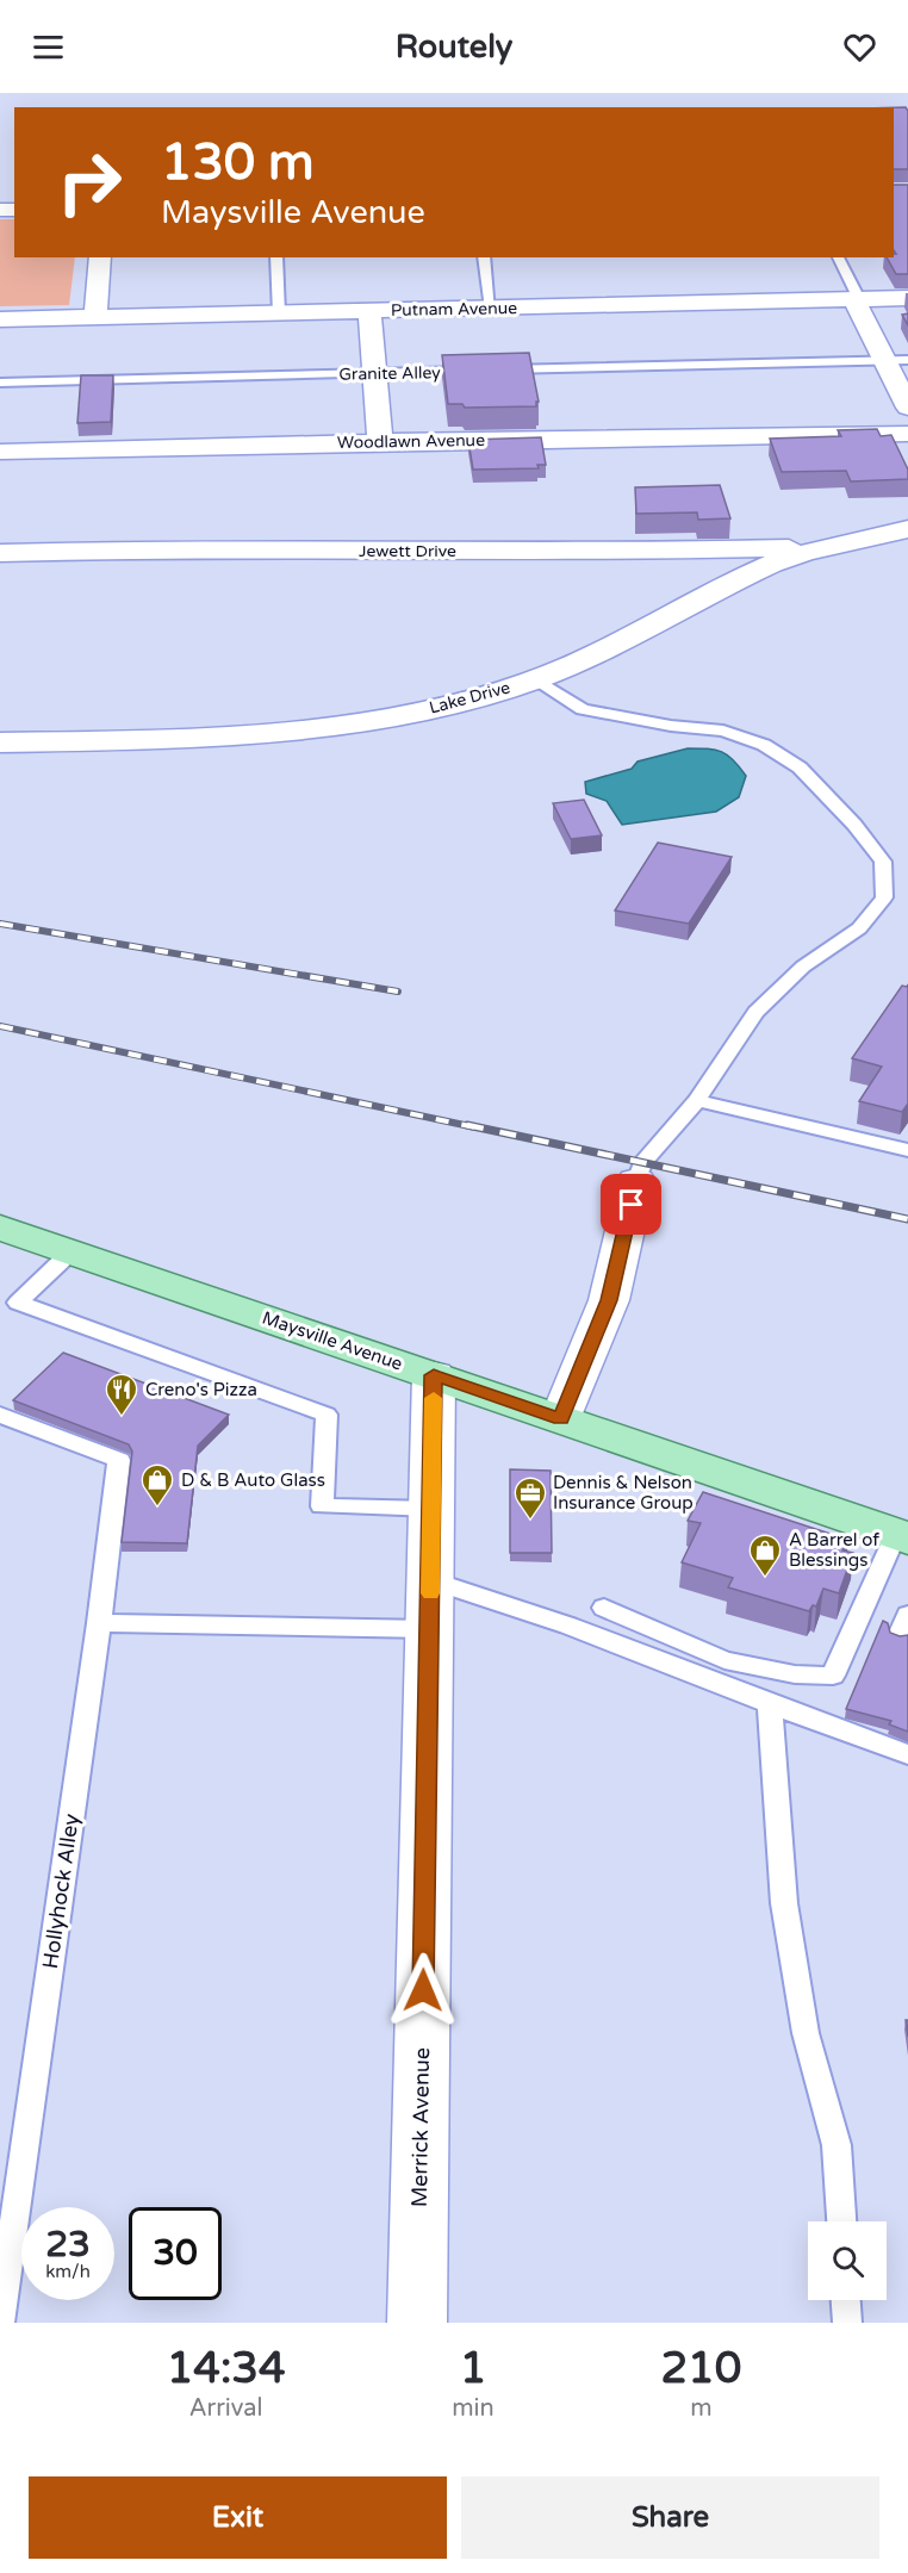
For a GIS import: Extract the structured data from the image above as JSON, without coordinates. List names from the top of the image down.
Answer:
{
  "streets": {
    "main road": ["Maysville Avenue"],
    "street": [
      "Putnam Avenue",
      "Woodlawn Avenue",
      "Jewett Drive",
      "Lake Drive",
      "Merrick Avenue"
    ],
    "lane": ["Granite Alley", "Hollyhock Alley"]
  },
  "crossings": [
    ["Jewett Drive", "Lake Drive"],
    ["Maysville Avenue", "Merrick Avenue"]
  ],
  "places": {
    "restaurant": ["Creno's Pizza"],
    "shop": ["D & B Auto Glass", "A Barrel of Blessings"],
    "office": ["Dennis & Nelson Insurance Group"]
  },
  "page": {
    "header": "Routely",
    "turn": ["130 m", "Maysville Avenue"],
    "speed": "23 km/h",
    "limit": "30",
    "eta": [
      "14:34",
      "Arrival",
      "1",
      "min",
      "210",
      "m"
    ],
    "buttons": ["Exit", "Share"]
  }
}
